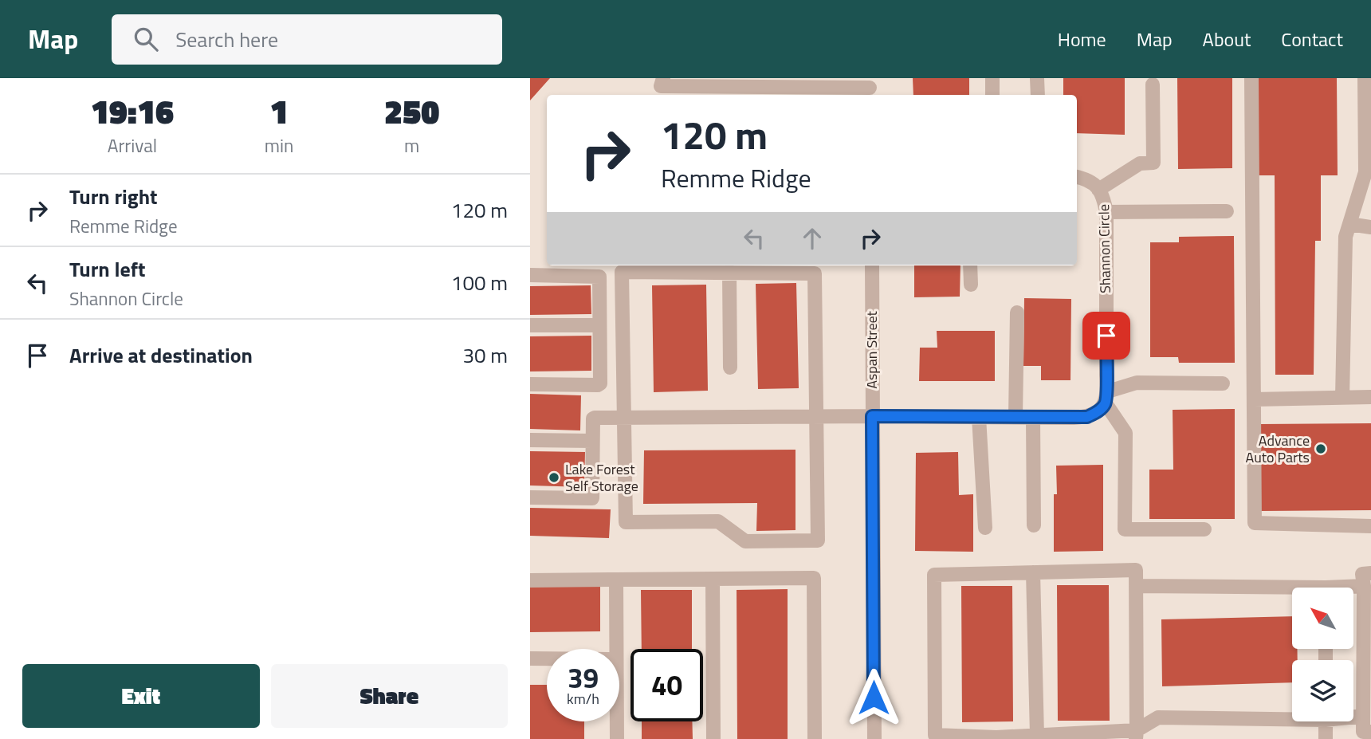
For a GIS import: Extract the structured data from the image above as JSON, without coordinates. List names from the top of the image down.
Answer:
{
  "streets": {
    "street": ["Shannon Circle", "Aspan Street"]
  },
  "places": ["Advance Auto Parts", "Lake Forest Self Storage"],
  "north": "top left",
  "page": {
    "header": "Map",
    "search": "Search here",
    "nav": [
      "Home",
      "Map",
      "About",
      "Contact"
    ],
    "eta": [
      "19:16",
      "Arrival",
      "1",
      "min",
      "250",
      "m"
    ],
    "turn": ["120 m", "Remme Ridge"],
    "list": [
      {
        "name": "Turn right",
        "note": "Remme Ridge",
        "value": "120 m"
      },
      {
        "name": "Turn left",
        "note": "Shannon Circle",
        "value": "100 m"
      },
      {
        "name": "Arrive at destination",
        "value": "30 m"
      }
    ],
    "speed": "39 km/h",
    "limit": "40",
    "buttons": ["Exit", "Share"]
  }
}
